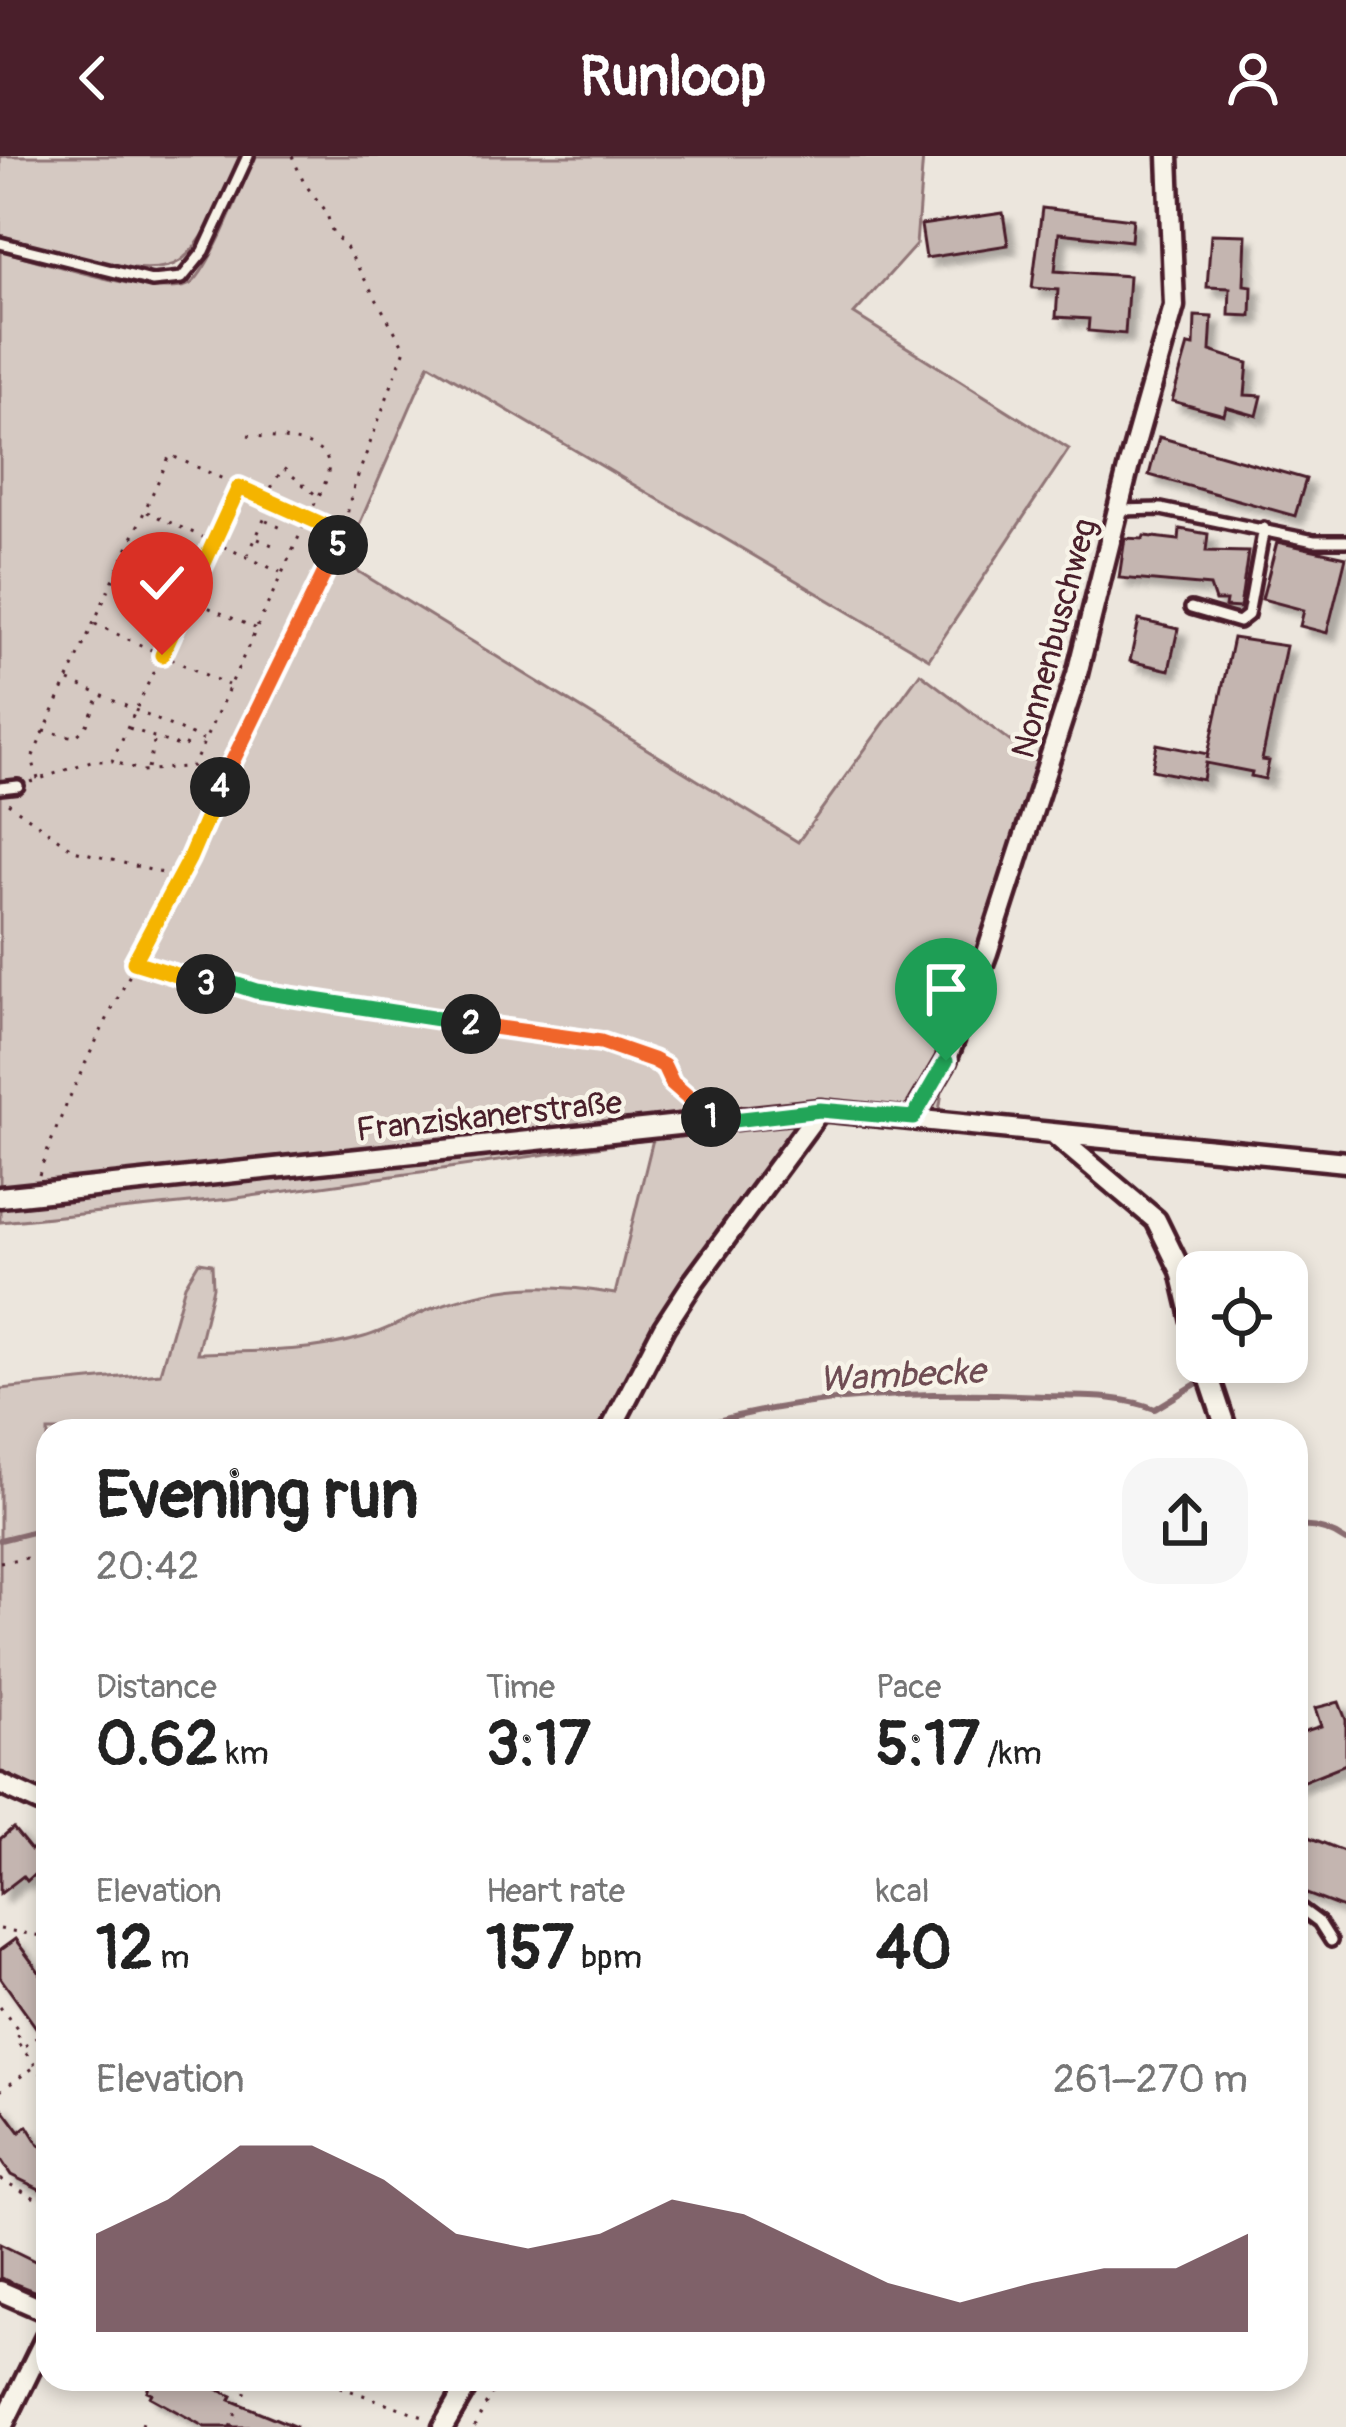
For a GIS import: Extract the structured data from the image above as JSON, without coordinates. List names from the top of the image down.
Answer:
{
  "streets": {
    "street": ["Nonnenbuschweg", "Franziskanerstraße"]
  },
  "crossings": [
    ["Nonnenbuschweg", "Franziskanerstraße"]
  ],
  "water": ["Wambecke"],
  "page": {
    "header": "Runloop",
    "pins": [
      "5",
      "4",
      "3",
      "2",
      "1"
    ],
    "heading": ["Evening run", "20:42"],
    "stats": [
      ["Distance", "0.62 km"],
      ["Time", "3:17"],
      ["Pace", "5:17 /km"],
      ["Elevation", "12 m"],
      ["Heart rate", "157 bpm"],
      ["kcal", "40"]
    ],
    "chart": ["Elevation", "261–270 m"]
  }
}
